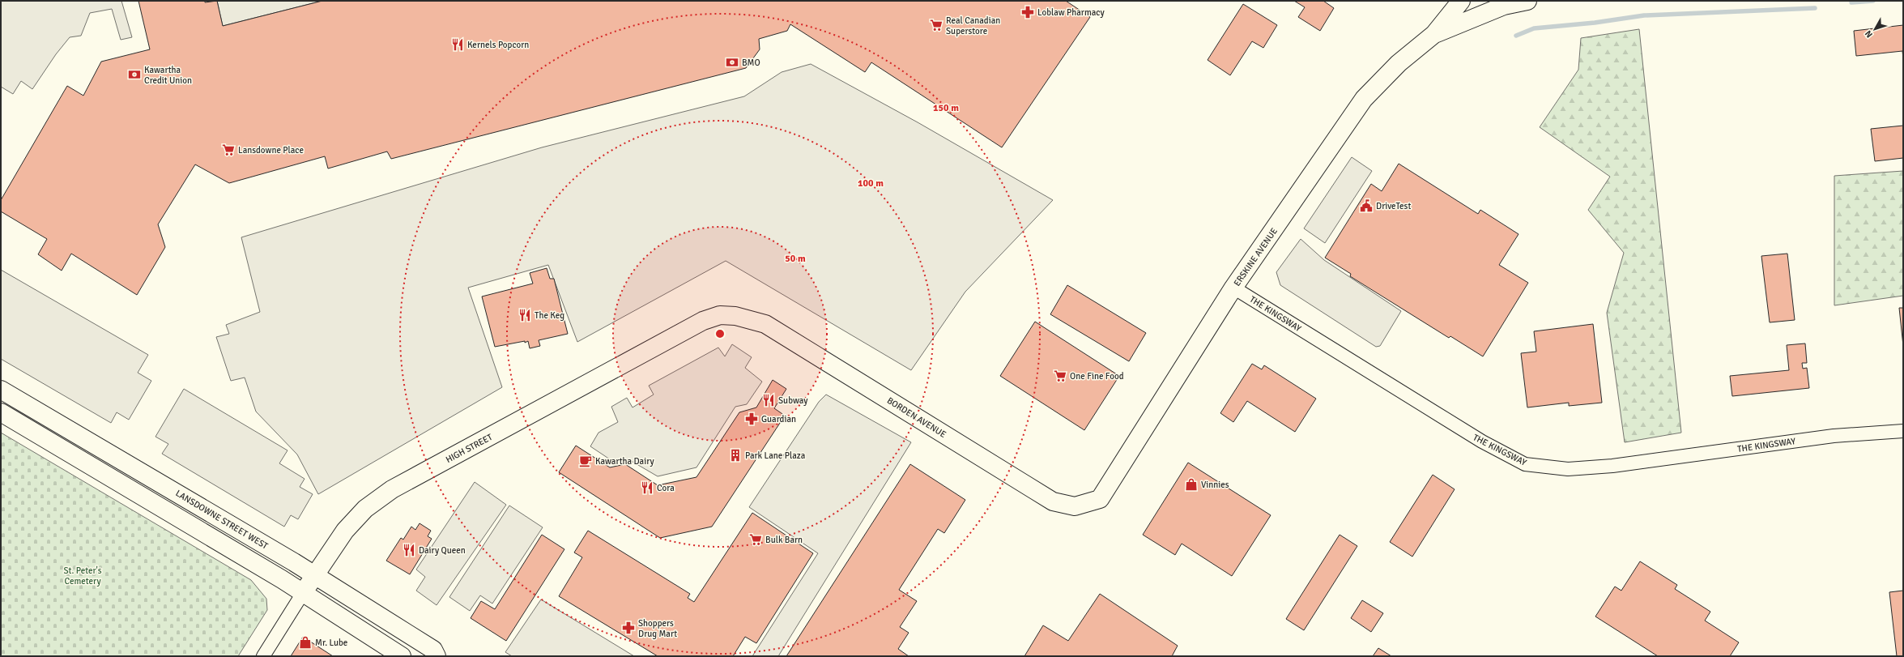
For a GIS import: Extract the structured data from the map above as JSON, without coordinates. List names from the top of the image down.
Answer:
{
  "streets": {
    "street": [
      "ERSKINE AVENUE",
      "THE KINGSWAY",
      "BORDEN AVENUE",
      "HIGH STREET",
      "LANSDOWNE STREET WEST"
    ]
  },
  "crossings": [
    ["ERSKINE AVENUE", "THE KINGSWAY"],
    ["ERSKINE AVENUE", "BORDEN AVENUE"],
    ["BORDEN AVENUE", "HIGH STREET"],
    ["HIGH STREET", "LANSDOWNE STREET WEST"]
  ],
  "parks": ["St. Peter's Cemetery"],
  "places": {
    "pharmacy": ["Loblaw Pharmacy", "Guardian", "Shoppers Drug Mart"],
    "supermarket": [
      "Real Canadian Superstore",
      "Lansdowne Place",
      "One Fine Food",
      "Bulk Barn"
    ],
    "restaurant": [
      "Kernels Popcorn",
      "The Keg",
      "Subway",
      "Cora",
      "Dairy Queen"
    ],
    "bank": ["BMO", "Kawartha Credit Union"],
    "public building": ["DriveTest"],
    "building": ["Park Lane Plaza"],
    "cafe": ["Kawartha Dairy"],
    "shop": ["Vinnies", "Mr. Lube"]
  },
  "north": "bottom left",
  "rings": ["150 m", "100 m", "50 m"]
}
